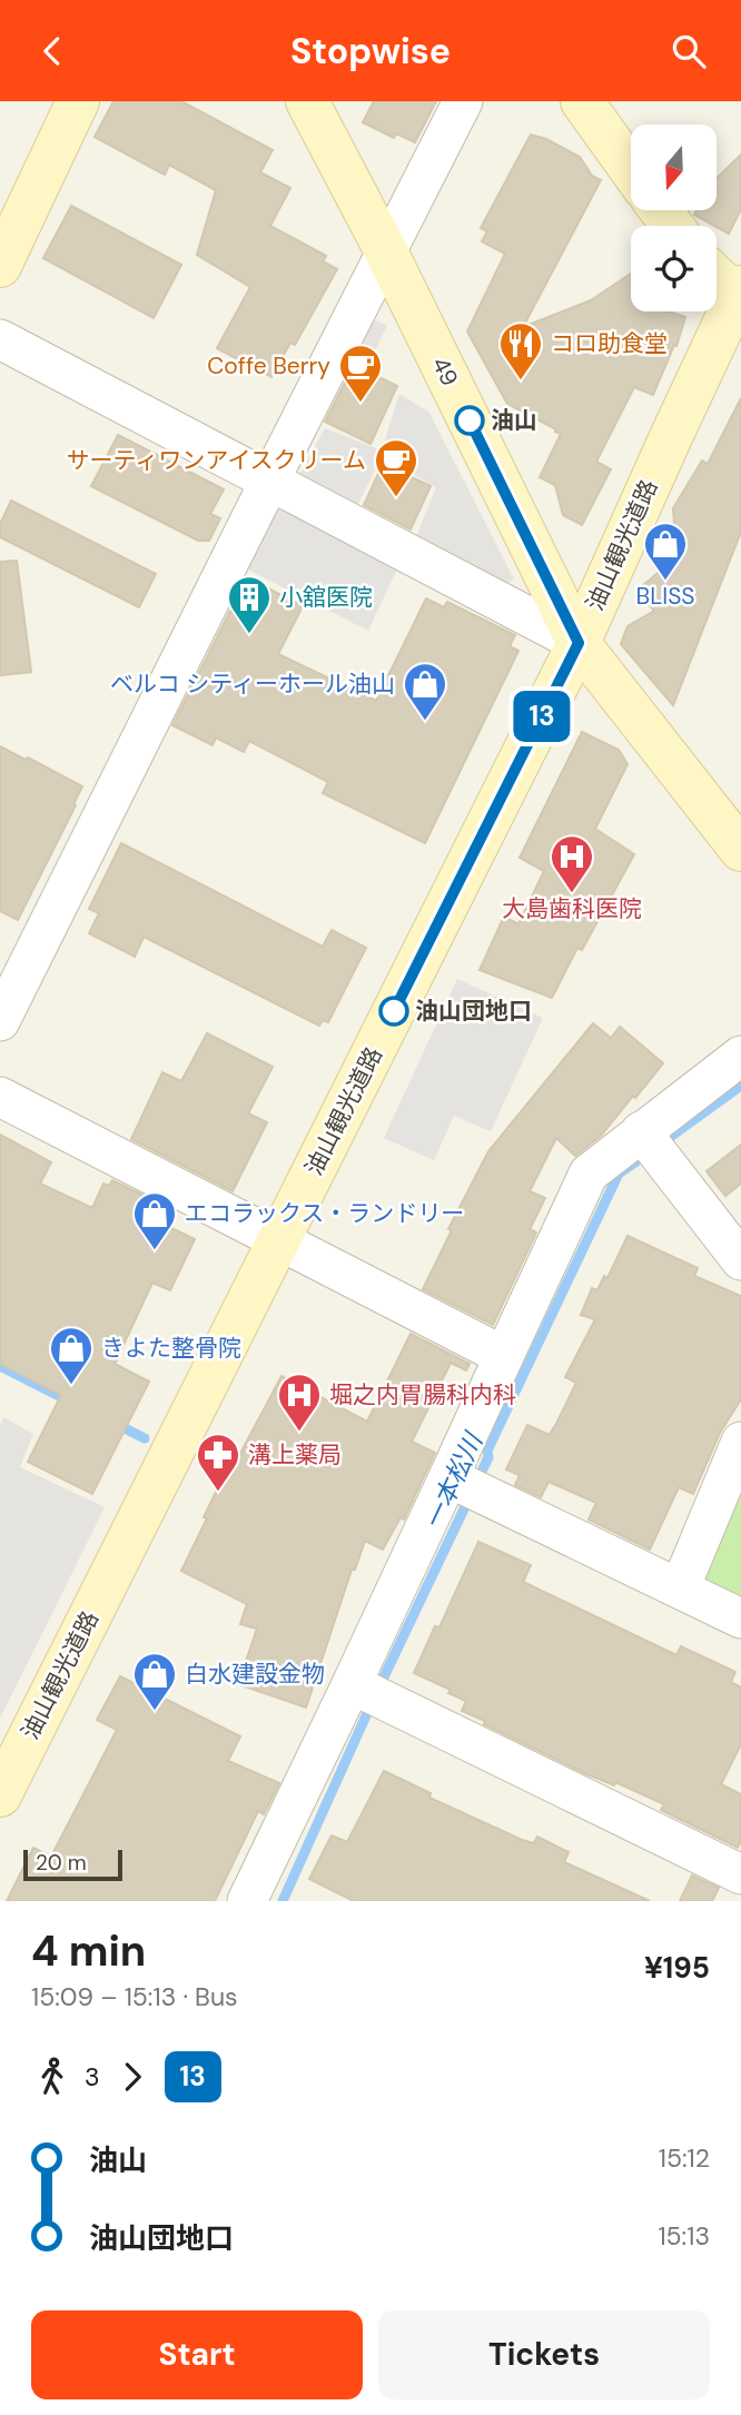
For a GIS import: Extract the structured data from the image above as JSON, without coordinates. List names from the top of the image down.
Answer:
{
  "streets": {
    "main road": ["49", "油山観光道路"]
  },
  "crossings": [
    ["49", "油山観光道路"]
  ],
  "water": ["一本松川"],
  "places": {
    "restaurant": ["コロ助食堂"],
    "cafe": ["Coffe Berry", "サーティワンアイスクリーム"],
    "other": ["油山", "油山団地口"],
    "shop": [
      "BLISS",
      "ベルコ シティーホール油山",
      "エコラックス・ランドリー",
      "きよた整骨院",
      "白水建設金物"
    ],
    "building": ["小舘医院"],
    "hospital": ["大島歯科医院", "堀之内胃腸科内科"],
    "pharmacy": ["溝上薬局"]
  },
  "lines": ["bus line 13"],
  "scale_bar": "20 m",
  "north": "bottom",
  "page": {
    "header": "Stopwise",
    "on_map": "13",
    "scale": "20 m",
    "heading": ["4 min", "15:09 – 15:13 · Bus", "¥195"],
    "legs": ["3", "13"],
    "list": [
      {
        "name": "油山",
        "value": "15:12"
      },
      {
        "name": "油山団地口",
        "value": "15:13"
      }
    ],
    "buttons": ["Start", "Tickets"]
  }
}
